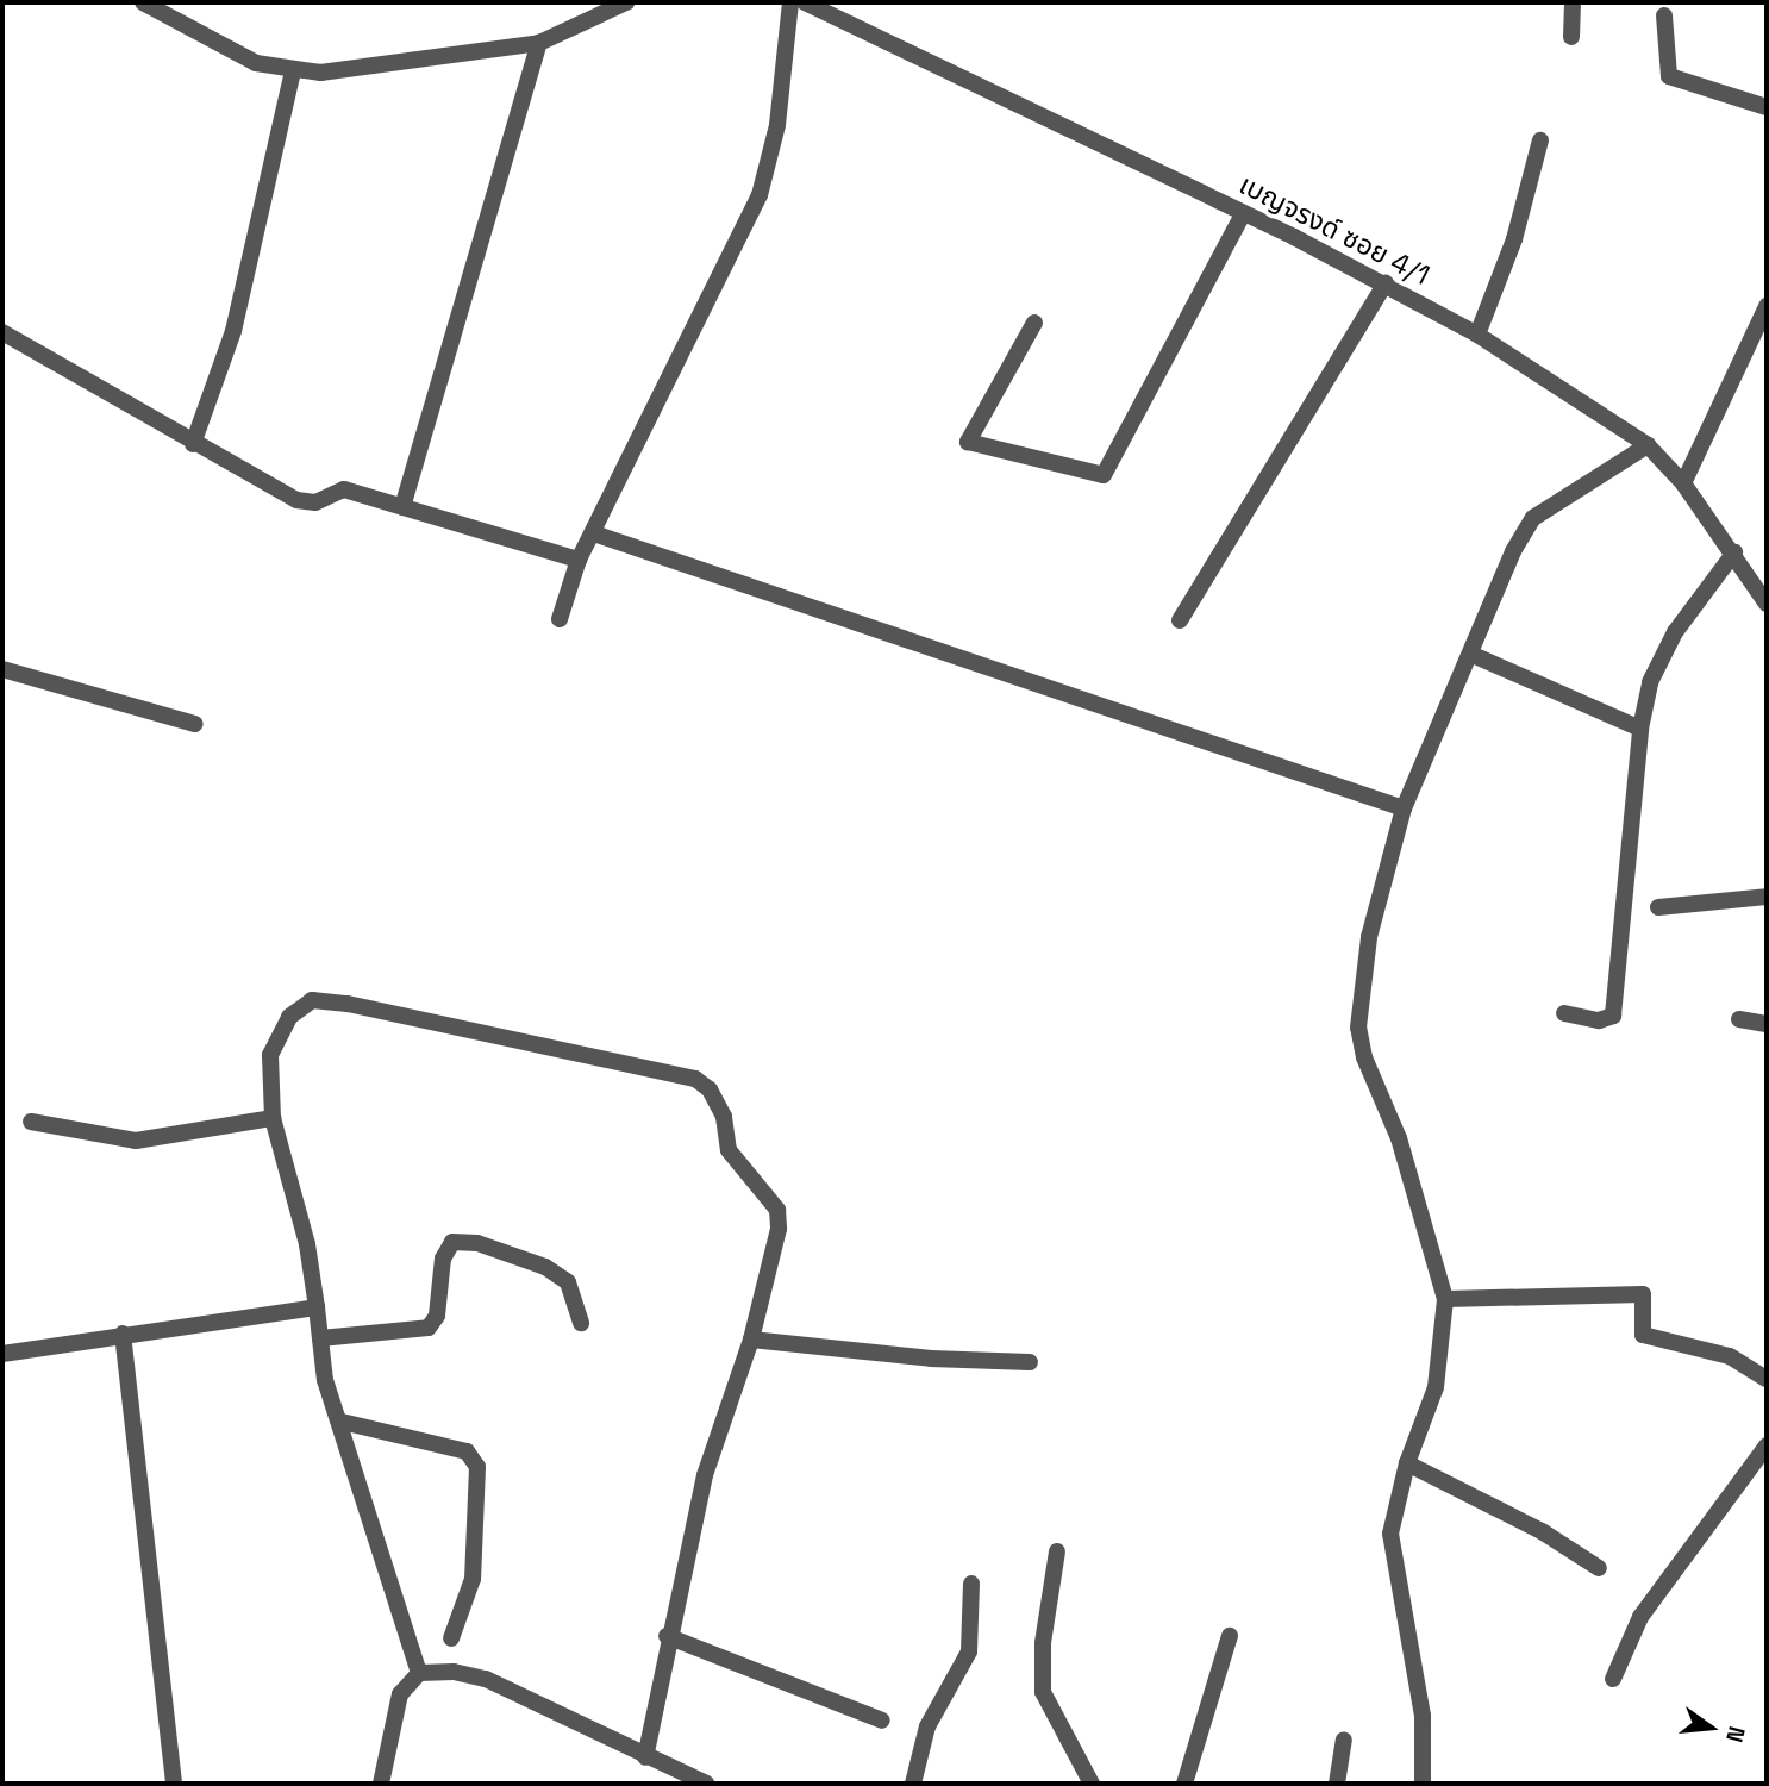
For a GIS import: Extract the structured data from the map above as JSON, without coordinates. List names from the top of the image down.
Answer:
{
  "streets": {
    "street": ["เบญจรงด์ ซอย 4/1"]
  },
  "north": "right"
}
